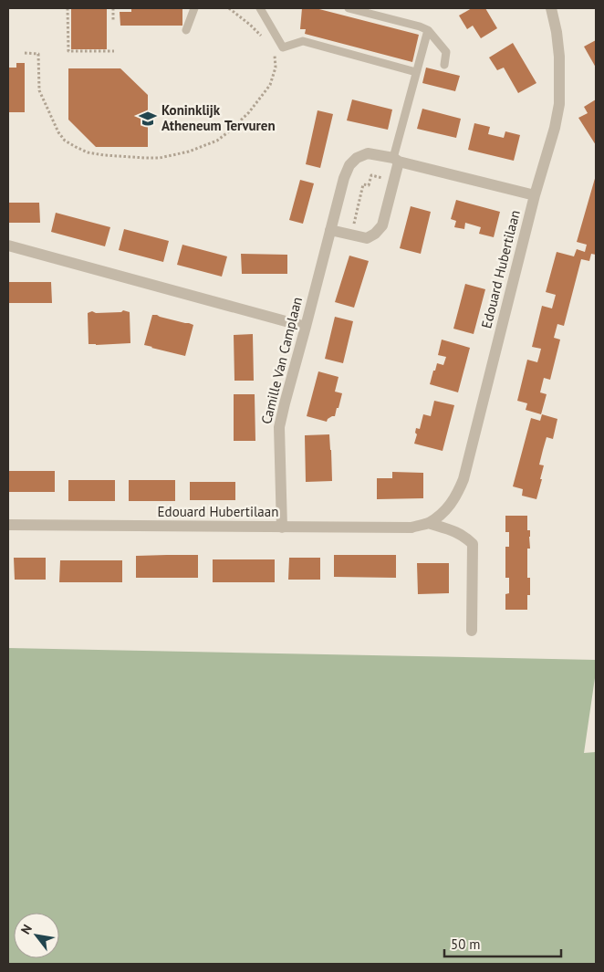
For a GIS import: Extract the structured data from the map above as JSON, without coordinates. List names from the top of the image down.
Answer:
{
  "streets": {
    "street": ["Edouard Hubertilaan", "Camille Van Camplaan"]
  },
  "crossings": [
    ["Edouard Hubertilaan", "Camille Van Camplaan"]
  ],
  "places": {
    "school or university": ["Koninklijk Atheneum Tervuren"]
  },
  "scale_bar": "50 m",
  "north": "top left"
}
